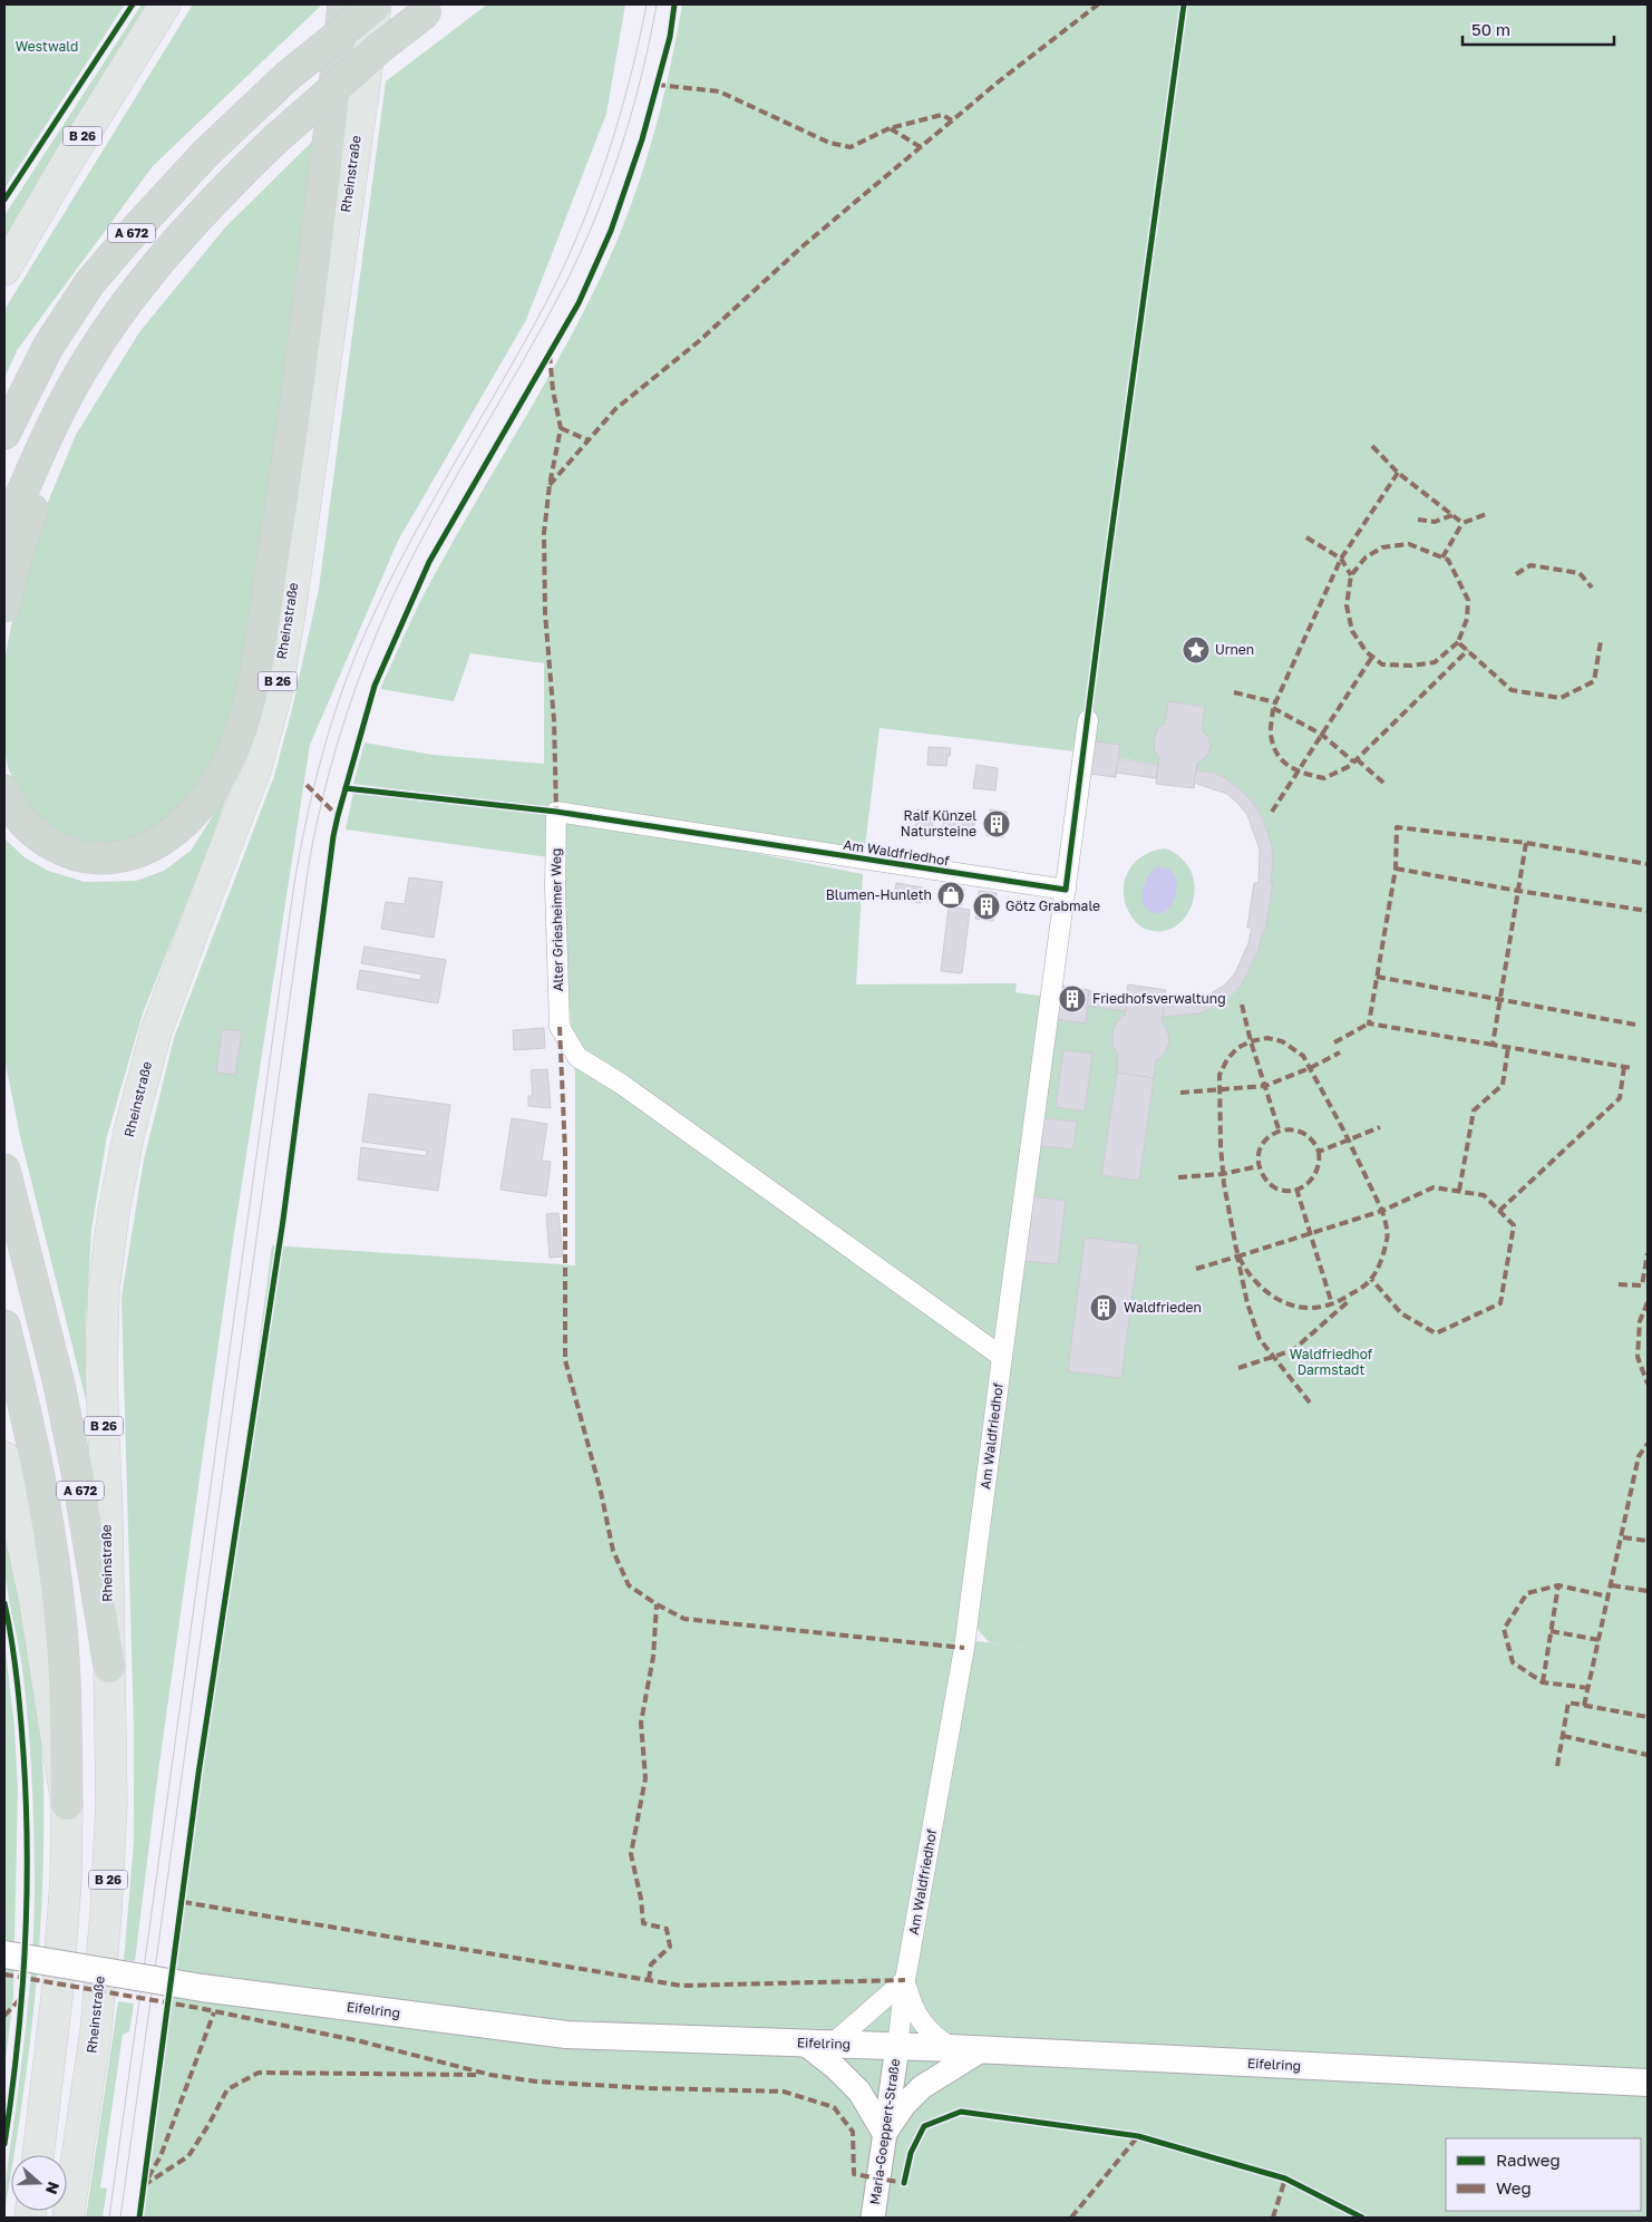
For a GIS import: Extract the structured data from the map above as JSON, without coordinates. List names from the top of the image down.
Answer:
{
  "streets": {
    "highway": ["A 672"],
    "main road": ["B 26", "Rheinstraße", "Eifelring"],
    "street": ["Am Waldfriedhof", "Alter Griesheimer Weg", "Maria-Goeppert-Straße"]
  },
  "crossings": [
    ["Rheinstraße", "A 672"],
    ["Am Waldfriedhof", "Alter Griesheimer Weg"],
    ["Am Waldfriedhof", "Eifelring"],
    ["Am Waldfriedhof", "Maria-Goeppert-Straße"],
    ["Eifelring", "Maria-Goeppert-Straße"]
  ],
  "parks": ["Westwald", "Waldfriedhof Darmstadt"],
  "places": {
    "place": ["Urnen"],
    "building": [
      "Ralf Künzel Natursteine",
      "Götz Grabmale",
      "Friedhofsverwaltung",
      "Waldfrieden"
    ],
    "shop": ["Blumen-Hunleth"]
  },
  "legend": ["Radweg", "Weg"],
  "scale_bar": "50 m",
  "north": "right"
}
